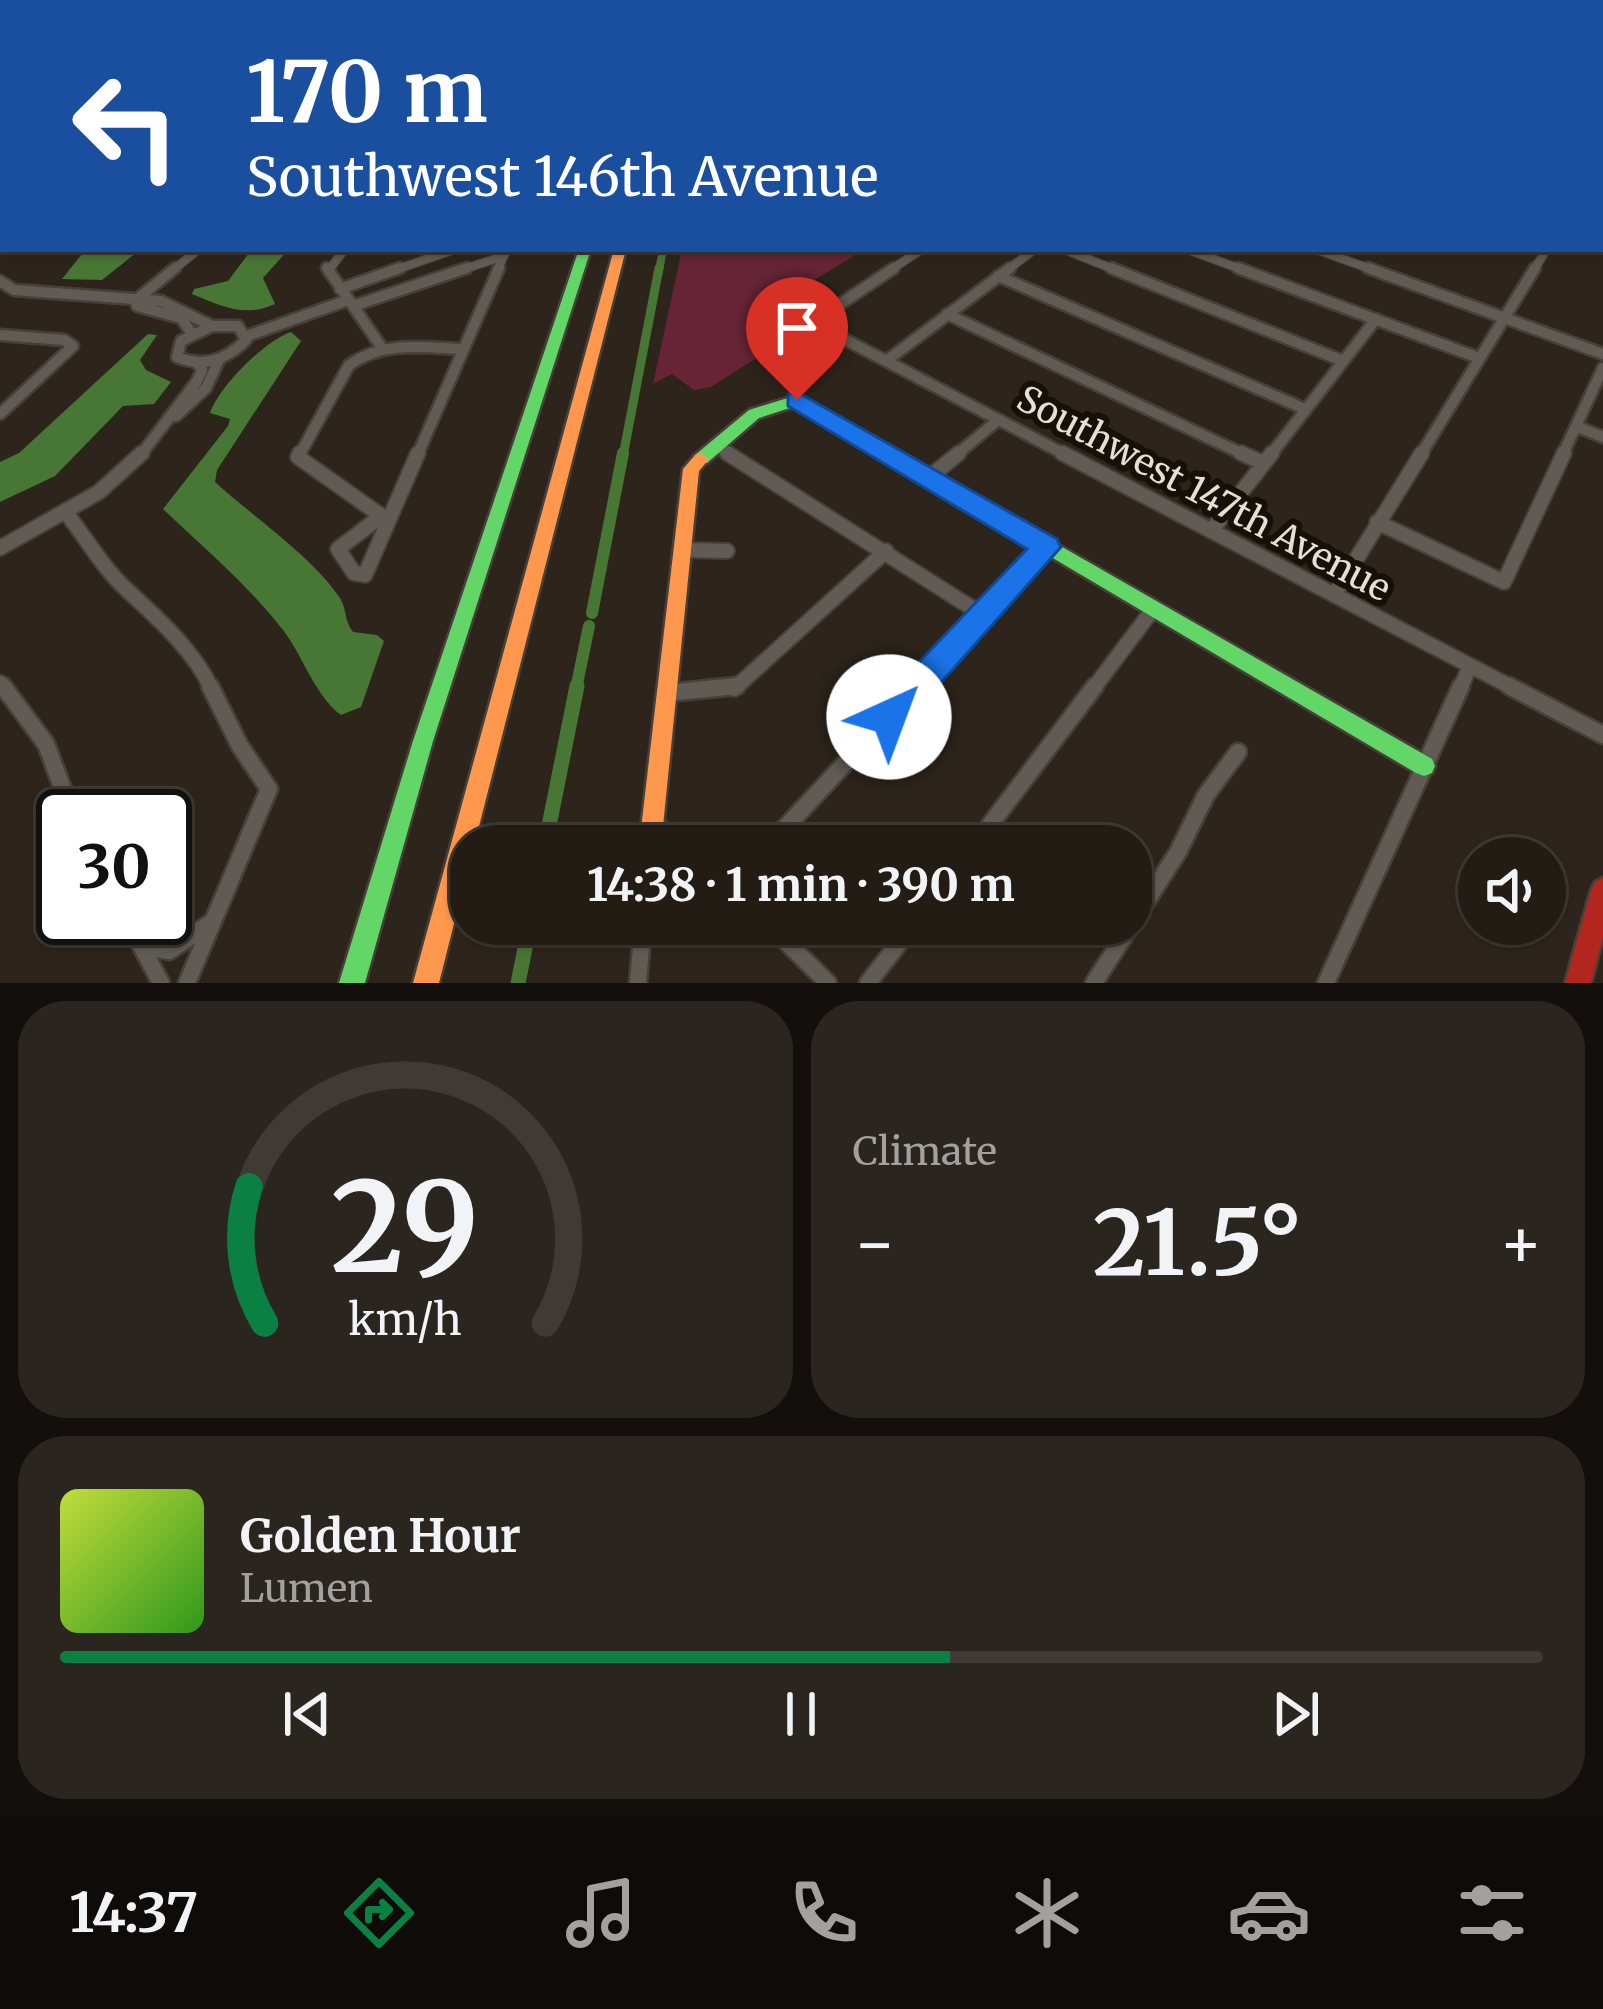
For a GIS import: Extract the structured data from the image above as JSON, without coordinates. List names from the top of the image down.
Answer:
{
  "streets": {
    "street": ["Southwest 147th Avenue"]
  },
  "page": {
    "turn": ["170 m", "Southwest 146th Avenue"],
    "limit": "30",
    "trip": "14:38 · 1 min · 390 m",
    "tile": "Climate",
    "heat": ["−", "21.5°", "+"],
    "song": ["Golden Hour", "Lumen"],
    "tabs": "14:37",
    "gauge": ["29", "km/h"]
  }
}
